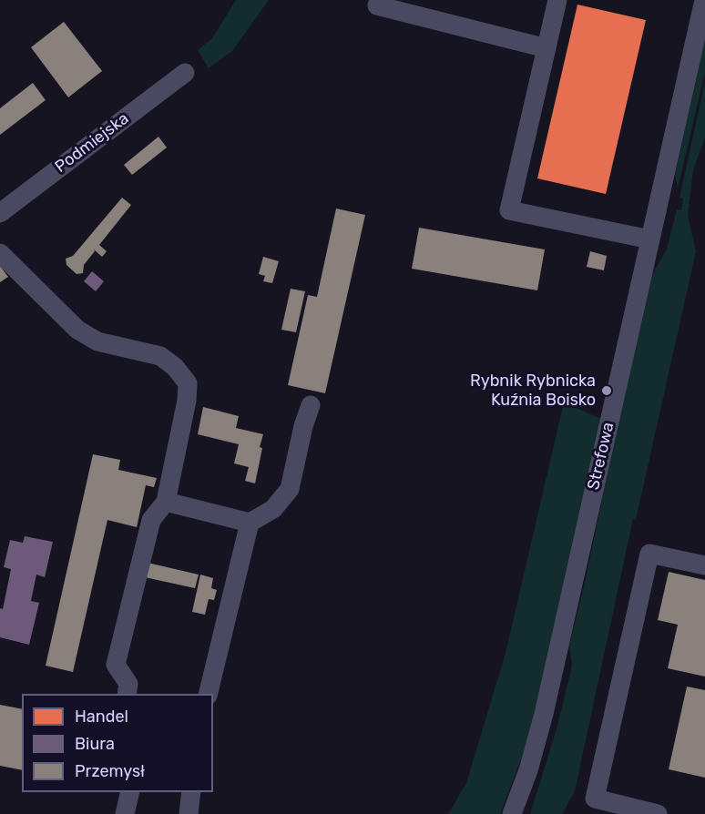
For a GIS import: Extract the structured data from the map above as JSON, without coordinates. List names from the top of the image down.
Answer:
{
  "streets": {
    "street": ["Podmiejska", "Strefowa"]
  },
  "places": ["Rybnik Rybnicka Kuźnia Boisko"],
  "legend": ["Handel", "Biura", "Przemysł"]
}
